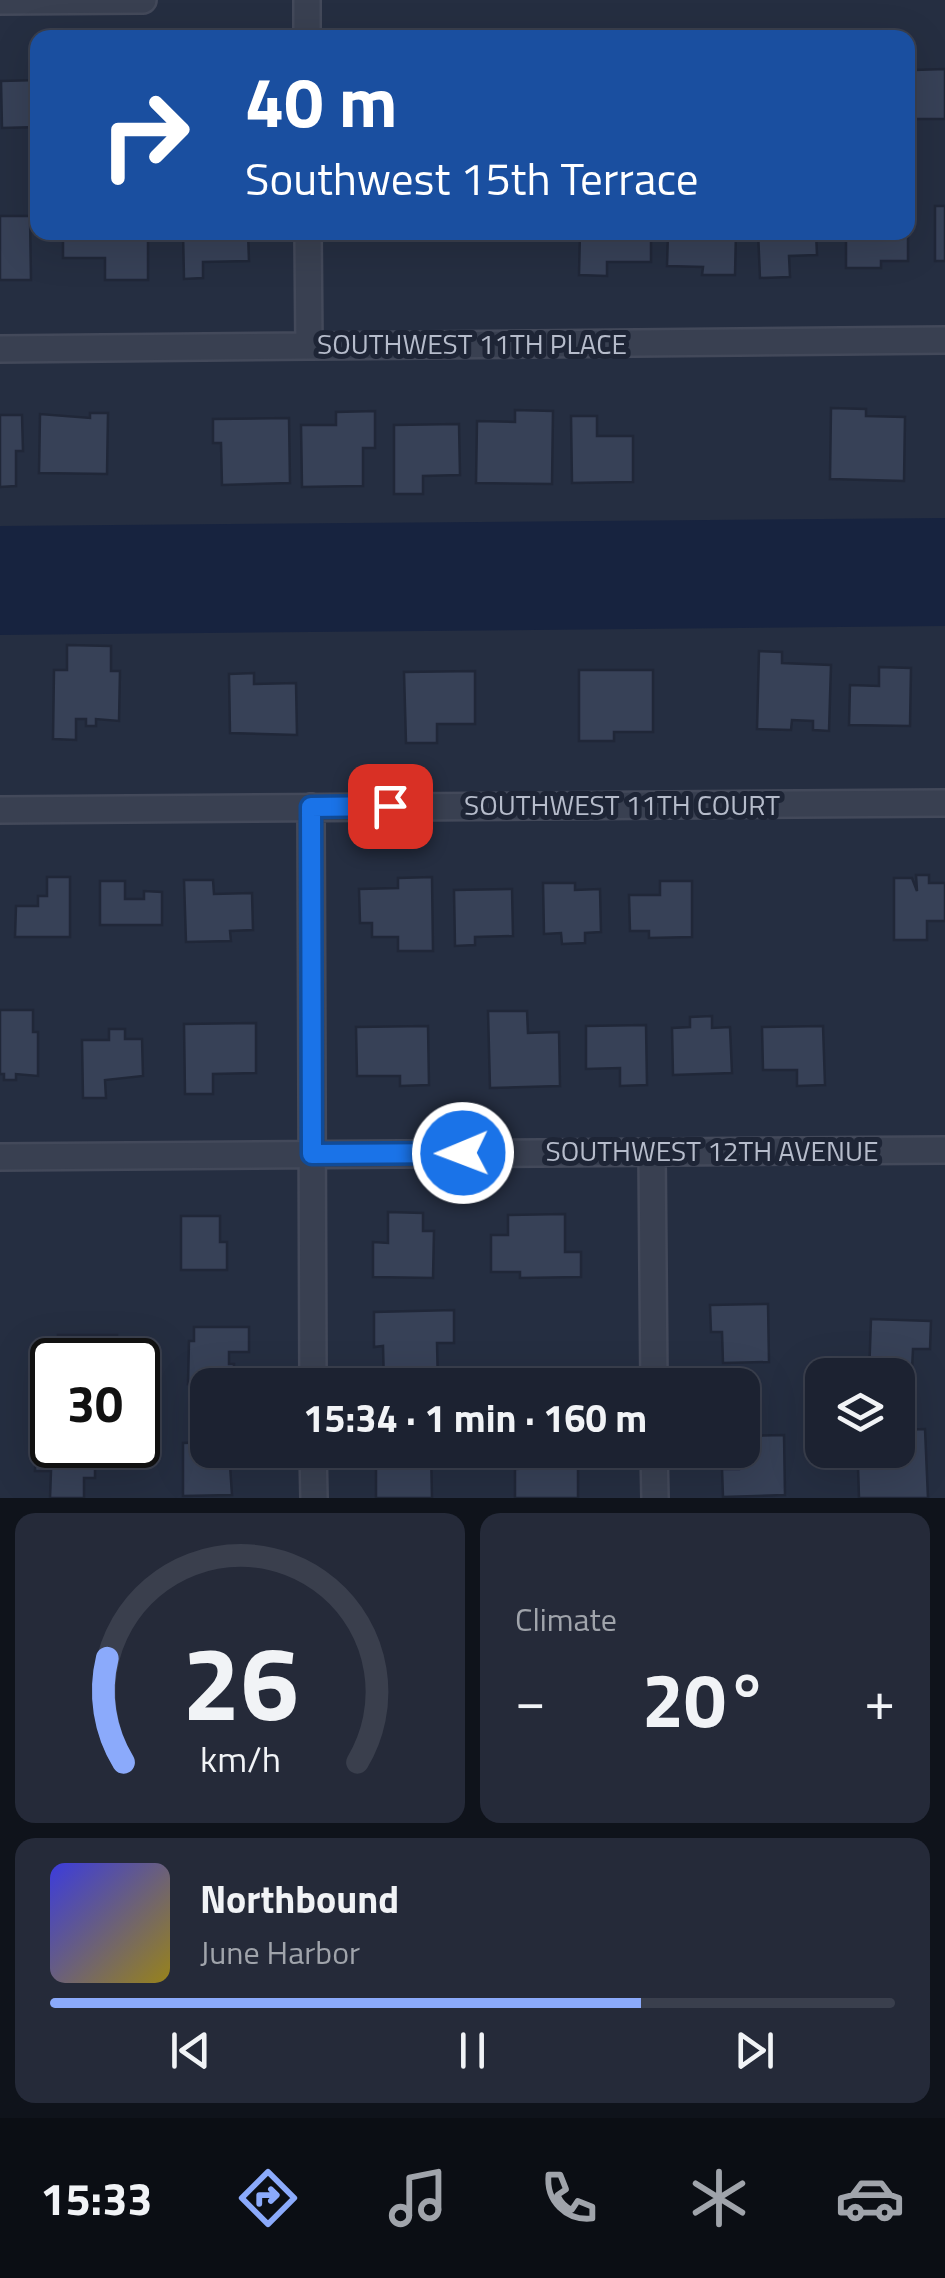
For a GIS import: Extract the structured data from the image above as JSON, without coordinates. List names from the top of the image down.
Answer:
{
  "streets": {
    "street": ["SOUTHWEST 11TH PLACE", "SOUTHWEST 11TH COURT", "SOUTHWEST 12TH AVENUE"]
  },
  "page": {
    "turn": ["40 m", "Southwest 15th Terrace"],
    "limit": "30",
    "trip": "15:34 · 1 min · 160 m",
    "tile": "Climate",
    "heat": ["−", "20°", "+"],
    "song": ["Northbound", "June Harbor"],
    "tabs": "15:33",
    "gauge": ["26", "km/h"]
  }
}
